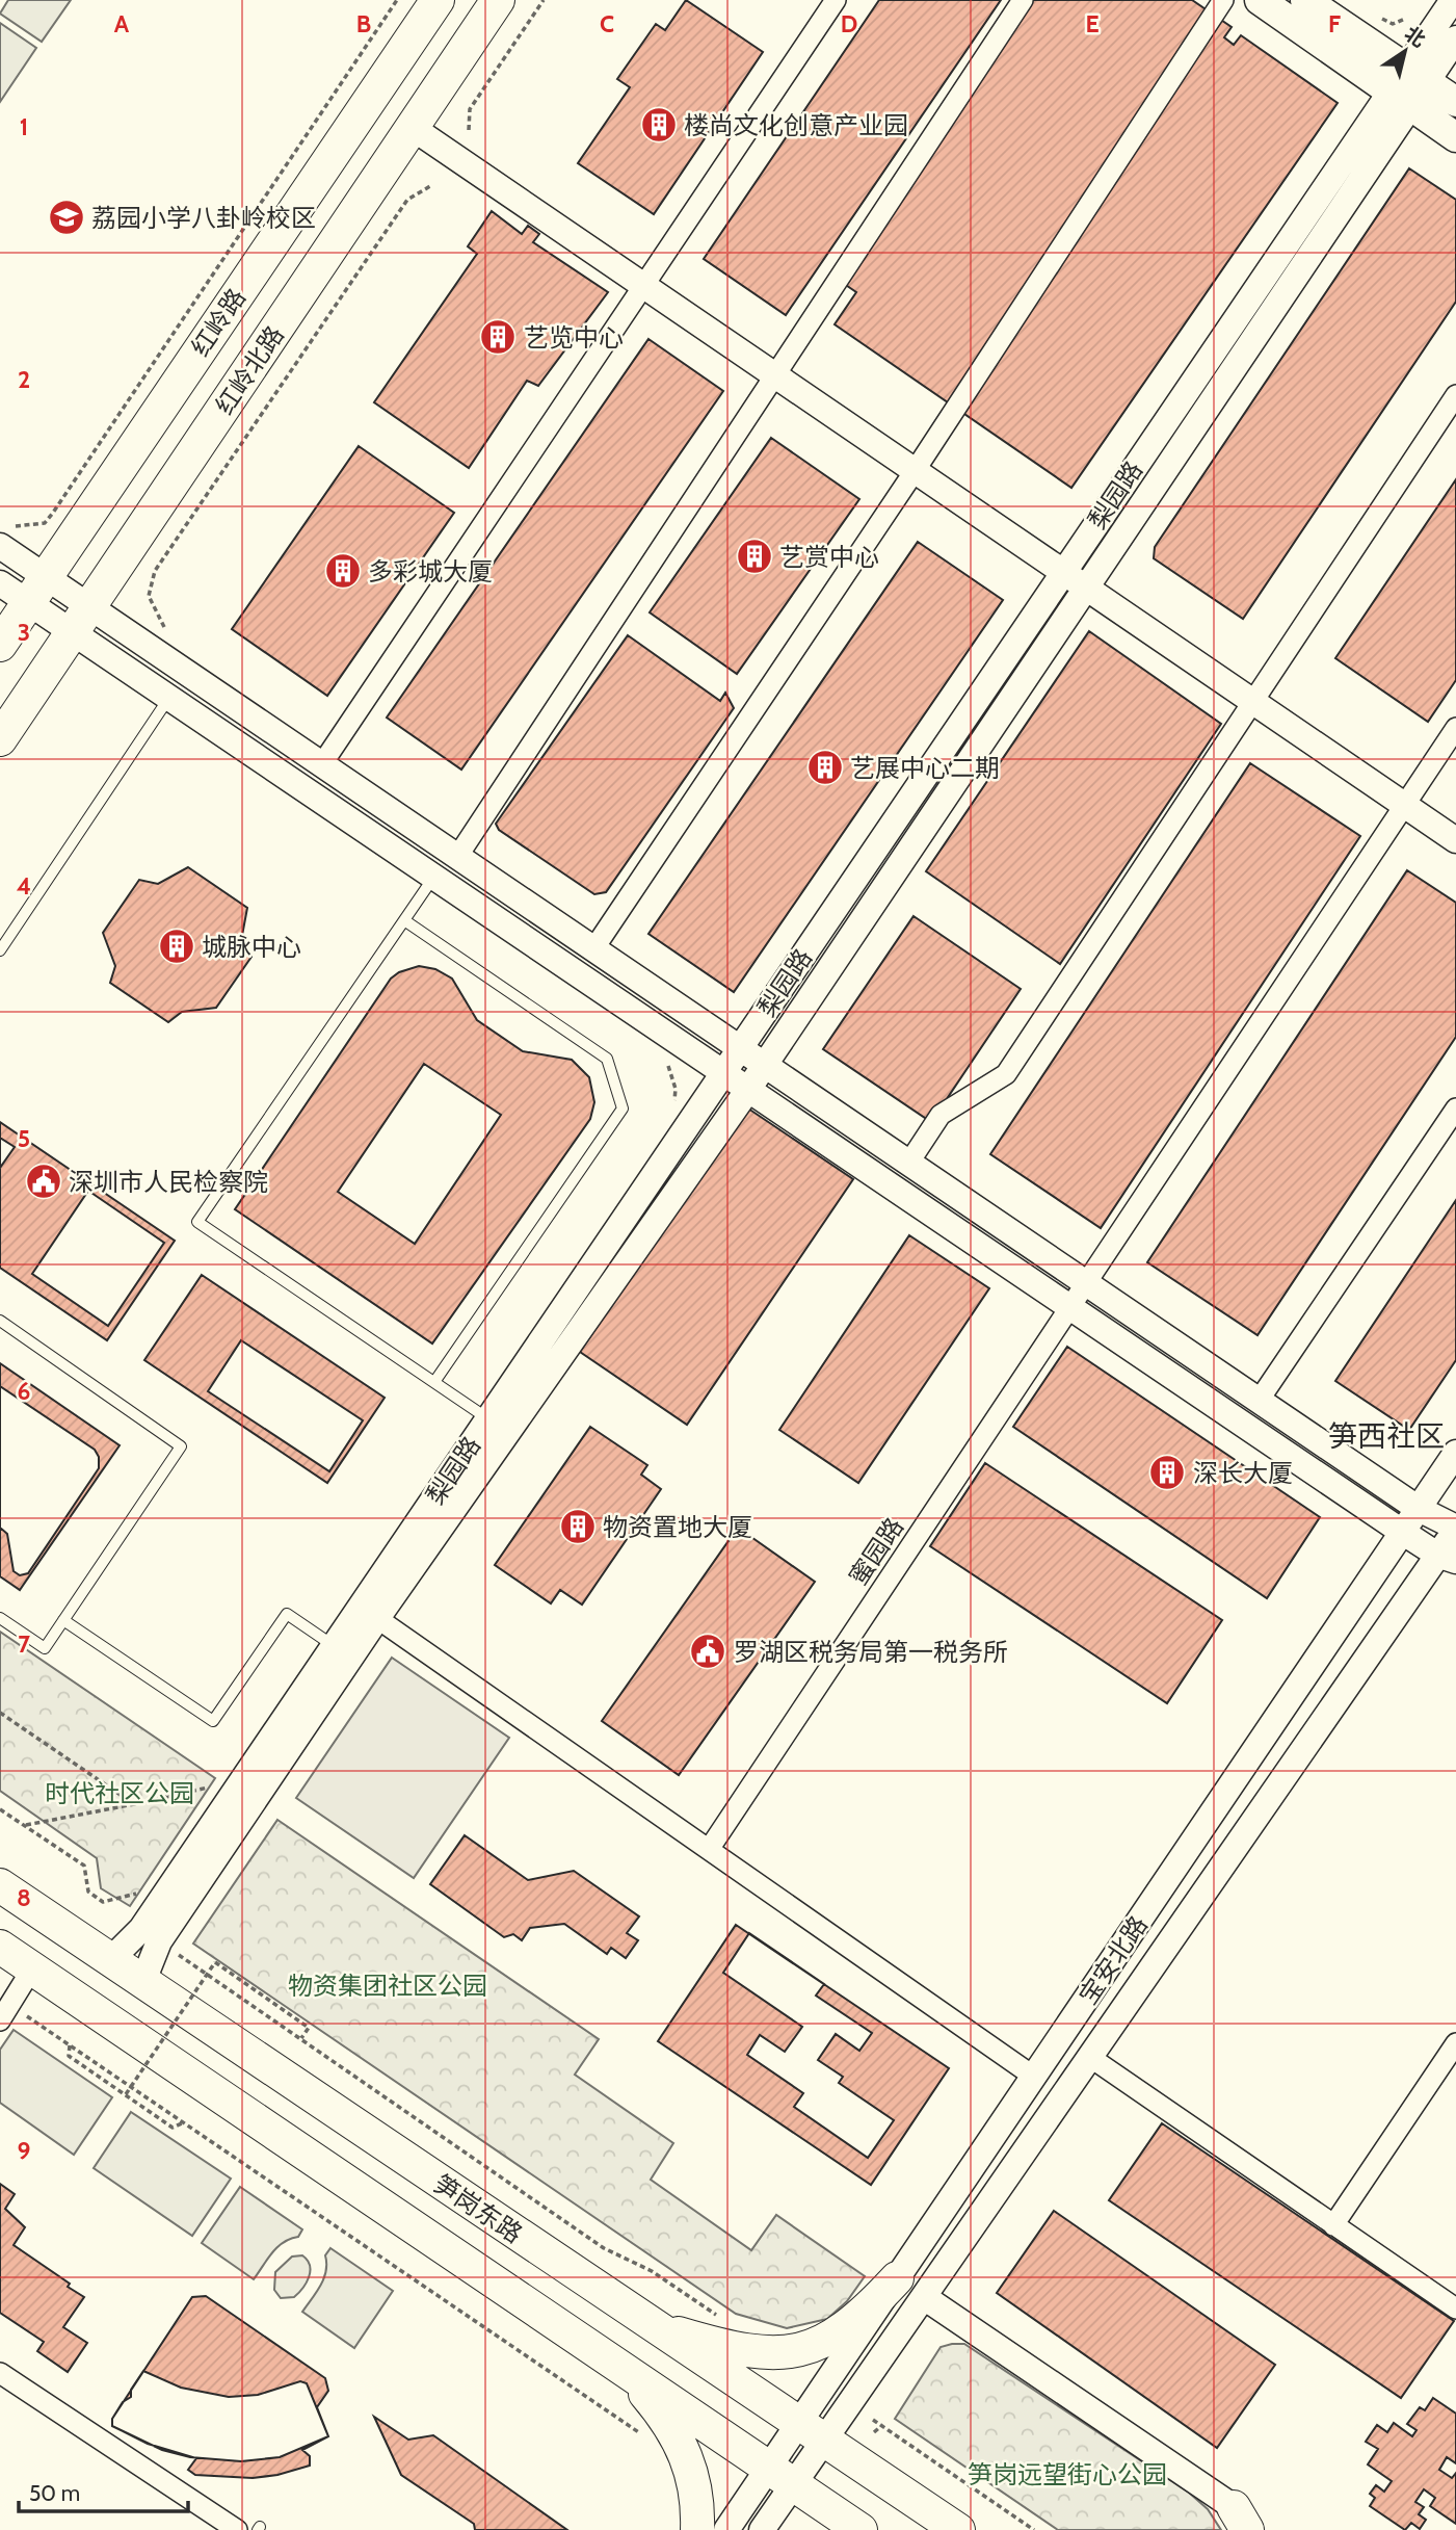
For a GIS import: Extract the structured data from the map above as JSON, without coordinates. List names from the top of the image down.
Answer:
{
  "streets": {
    "main road": ["红岭路", "红岭北路", "笋岗东路"],
    "street": ["梨园路", "蜜园路", "宝安北路"]
  },
  "crossings": [
    ["梨园路", "笋岗东路"],
    ["宝安北路", "笋岗东路"]
  ],
  "districts": ["笋西社区"],
  "parks": ["时代社区公园", "物资集团社区公园", "笋岗远望街心公园"],
  "places": {
    "building": [
      "楼尚文化创意产业园",
      "艺览中心",
      "艺赏中心",
      "多彩城大厦",
      "艺展中心二期",
      "城脉中心",
      "深长大厦",
      "物资置地大厦"
    ],
    "school or university": ["荔园小学八卦岭校区"],
    "public building": ["深圳市人民检察院", "罗湖区税务局第一税务所"]
  },
  "scale_bar": "50 m",
  "north": "top right",
  "grid": {
    "columns": [
      "A",
      "B",
      "C",
      "D",
      "E",
      "F"
    ],
    "rows": [
      "1",
      "2",
      "3",
      "4",
      "5",
      "6",
      "7",
      "8",
      "9"
    ]
  }
}
